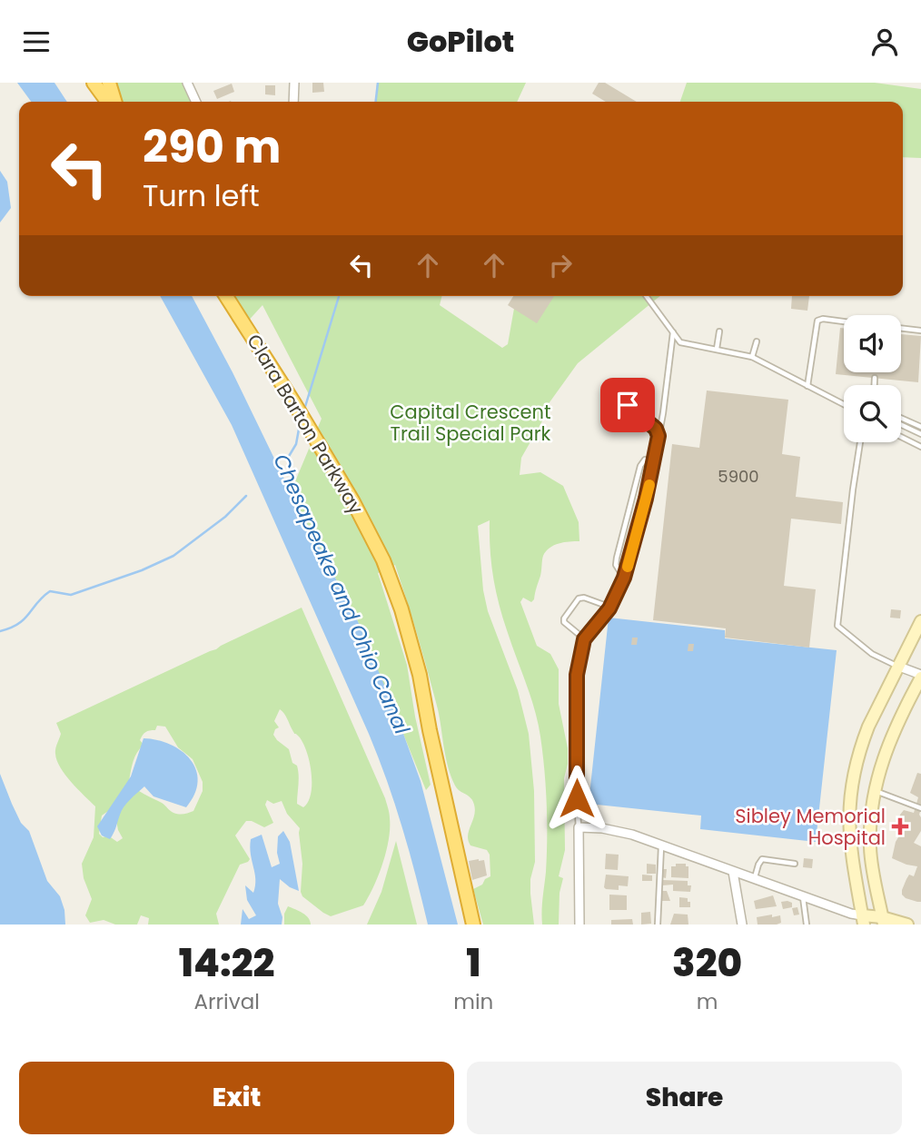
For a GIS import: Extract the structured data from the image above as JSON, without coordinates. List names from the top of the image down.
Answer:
{
  "streets": {
    "highway": ["Clara Barton Parkway"]
  },
  "water": ["Chesapeake and Ohio Canal"],
  "parks": ["Capital Crescent Trail Special Park"],
  "places": {
    "health": ["Sibley Memorial Hospital"]
  },
  "house_numbers": ["5900"],
  "page": {
    "header": "GoPilot",
    "turn": ["290 m", "Turn left"],
    "eta": [
      "14:22",
      "Arrival",
      "1",
      "min",
      "320",
      "m"
    ],
    "buttons": ["Exit", "Share"]
  }
}
